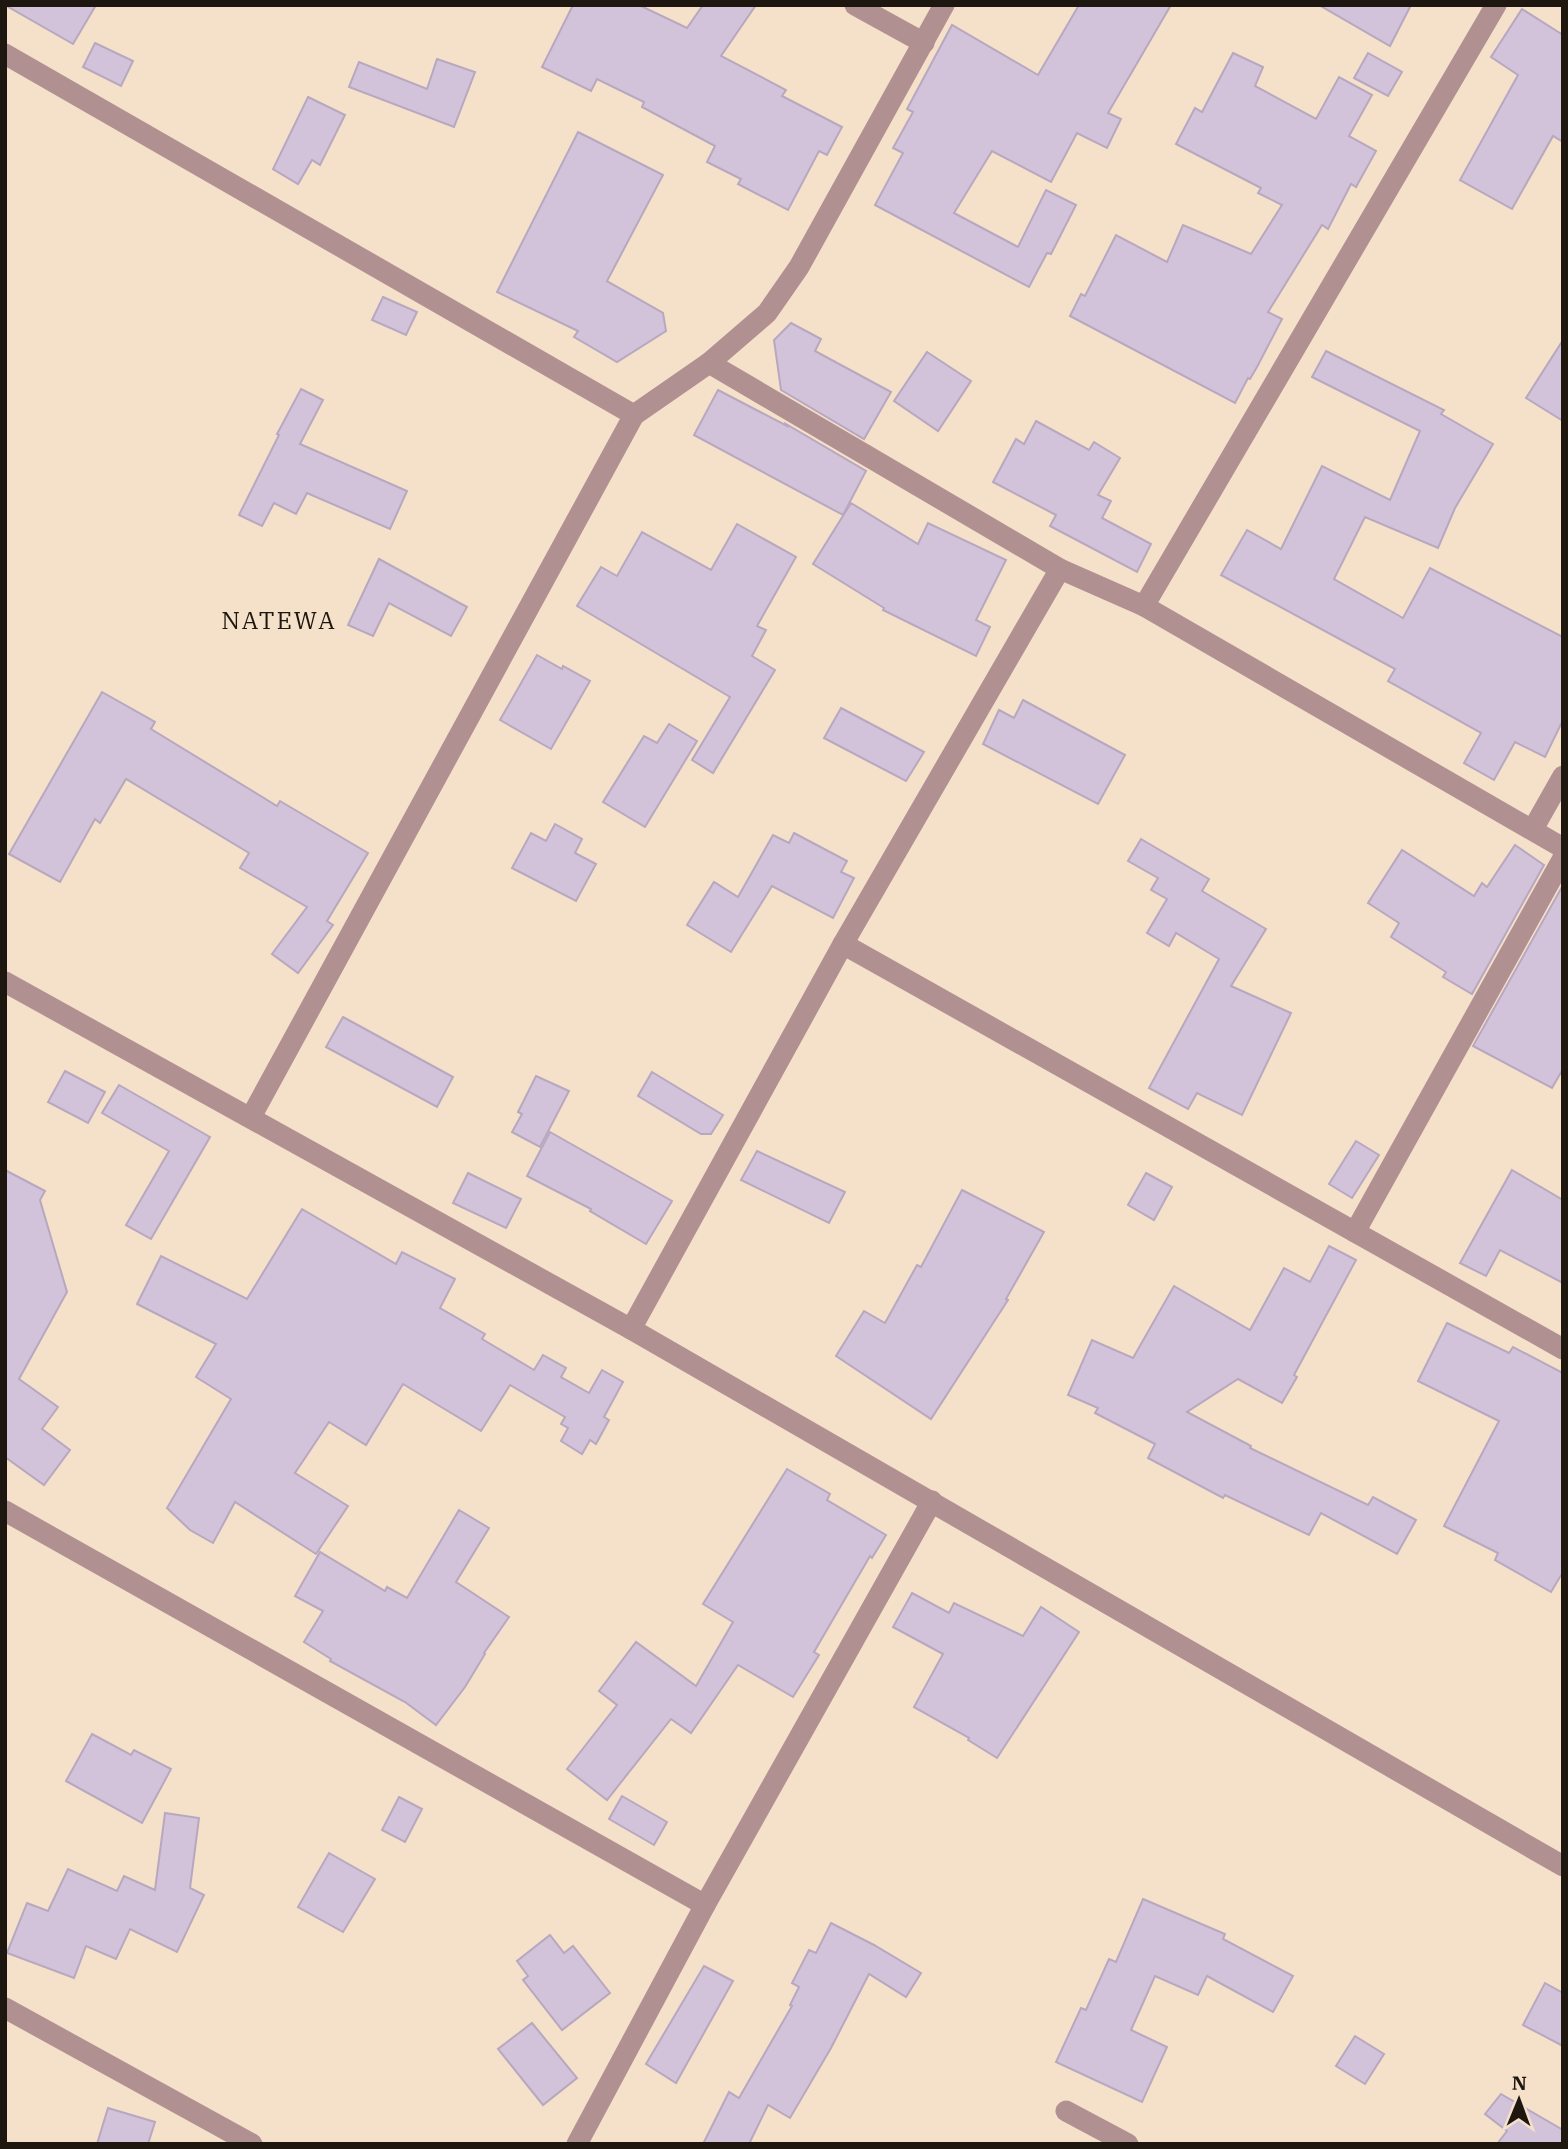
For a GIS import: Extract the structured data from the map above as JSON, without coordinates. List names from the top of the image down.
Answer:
{
  "districts": ["NATEWA"],
  "north": "top"
}
